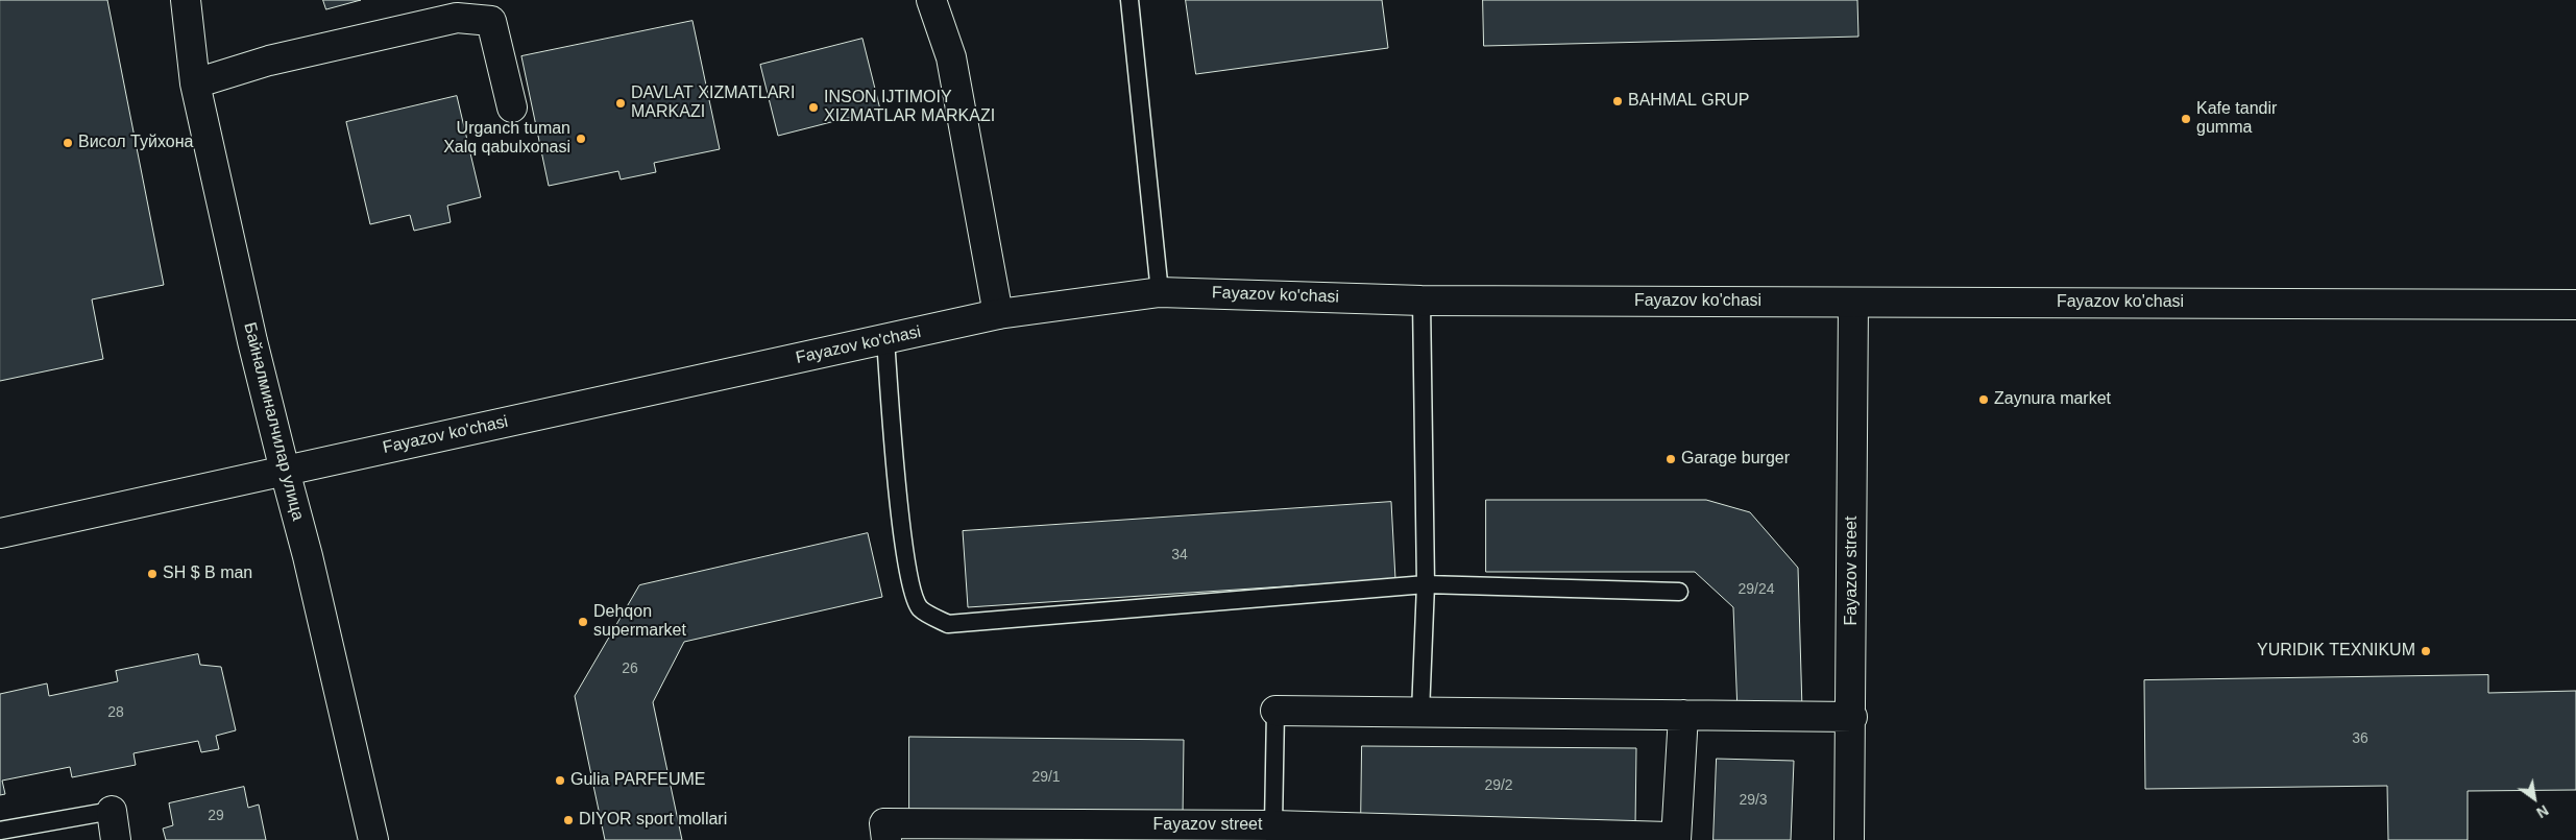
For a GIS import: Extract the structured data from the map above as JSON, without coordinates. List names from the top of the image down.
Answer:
{
  "streets": {
    "street": ["Fayazov ko'chasi", "Байналминалчилар улица", "Fayazov street"]
  },
  "crossings": [
    ["Fayazov ko'chasi", "Байналминалчилар улица"],
    ["Fayazov ko'chasi", "Fayazov street"]
  ],
  "places": [
    "BAHMAL GRUP",
    "DAVLAT XIZMATLARI MARKAZI",
    "INSON IJTIMOIY XIZMATLAR MARKAZI",
    "Kafe tandir gumma",
    "Urganch tuman Xalq qabulxonasi",
    "Висол Туйхона",
    "Zaynura market",
    "Garage burger",
    "SH $ B man",
    "Dehqon supermarket",
    "YURIDIK TEXNIKUM",
    "Gulia PARFEUME",
    "DIYOR sport mollari"
  ],
  "house_numbers": [
    "34",
    "29/24",
    "26",
    "28",
    "36",
    "29/1",
    "29/2",
    "29/3",
    "29"
  ],
  "north": "bottom right"
}
